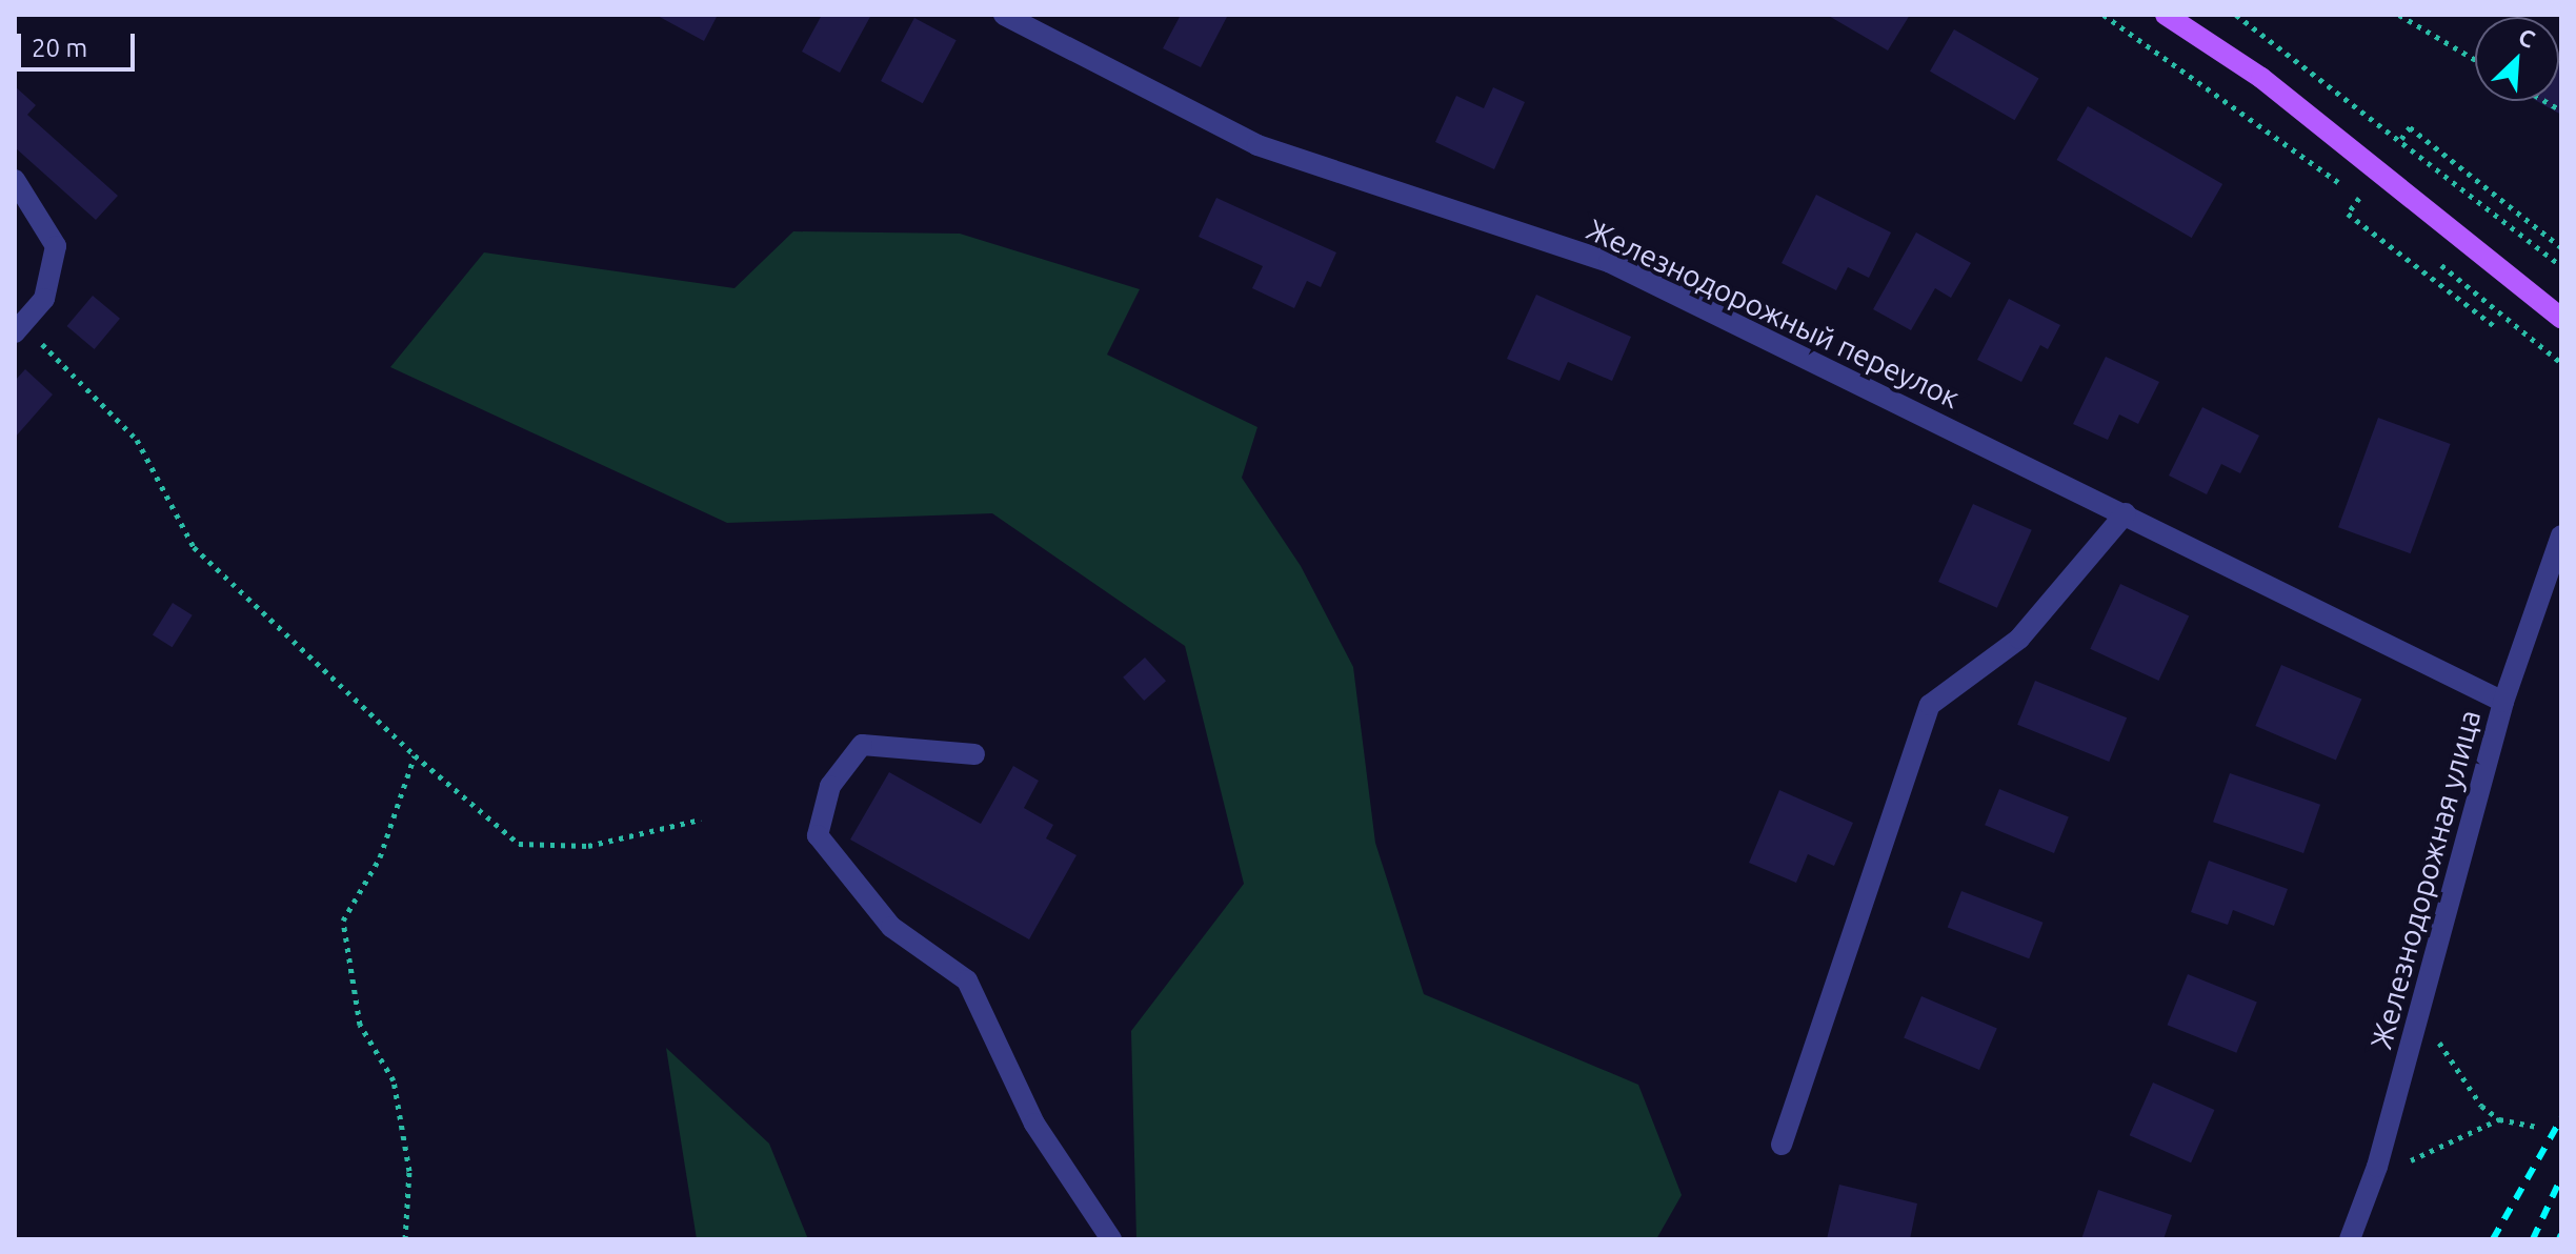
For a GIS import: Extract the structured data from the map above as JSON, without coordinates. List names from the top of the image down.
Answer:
{
  "streets": {
    "street": ["Железнодорожный переулок", "Железнодорожная улица"]
  },
  "crossings": [
    ["Железнодорожный переулок", "Железнодорожная улица"]
  ],
  "scale_bar": "20 m",
  "north": "top right"
}
